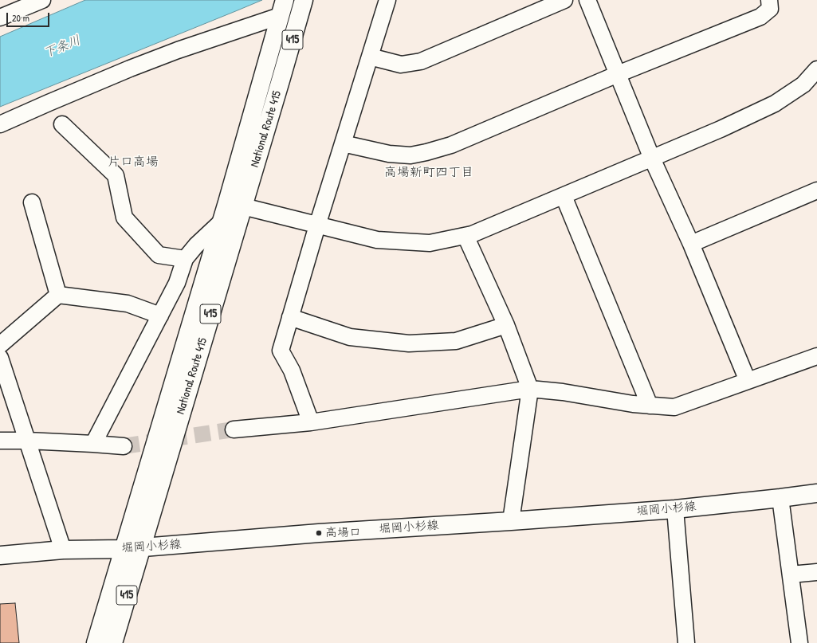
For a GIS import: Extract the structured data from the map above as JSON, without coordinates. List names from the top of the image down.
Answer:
{
  "streets": {
    "main road": ["415", "National Route 415", "堀岡小杉線"]
  },
  "crossings": [
    ["National Route 415", "堀岡小杉線"]
  ],
  "districts": ["片口高場", "高場新町四丁目"],
  "water": ["下条川"],
  "places": ["高場口"],
  "scale_bar": "20 m"
}
